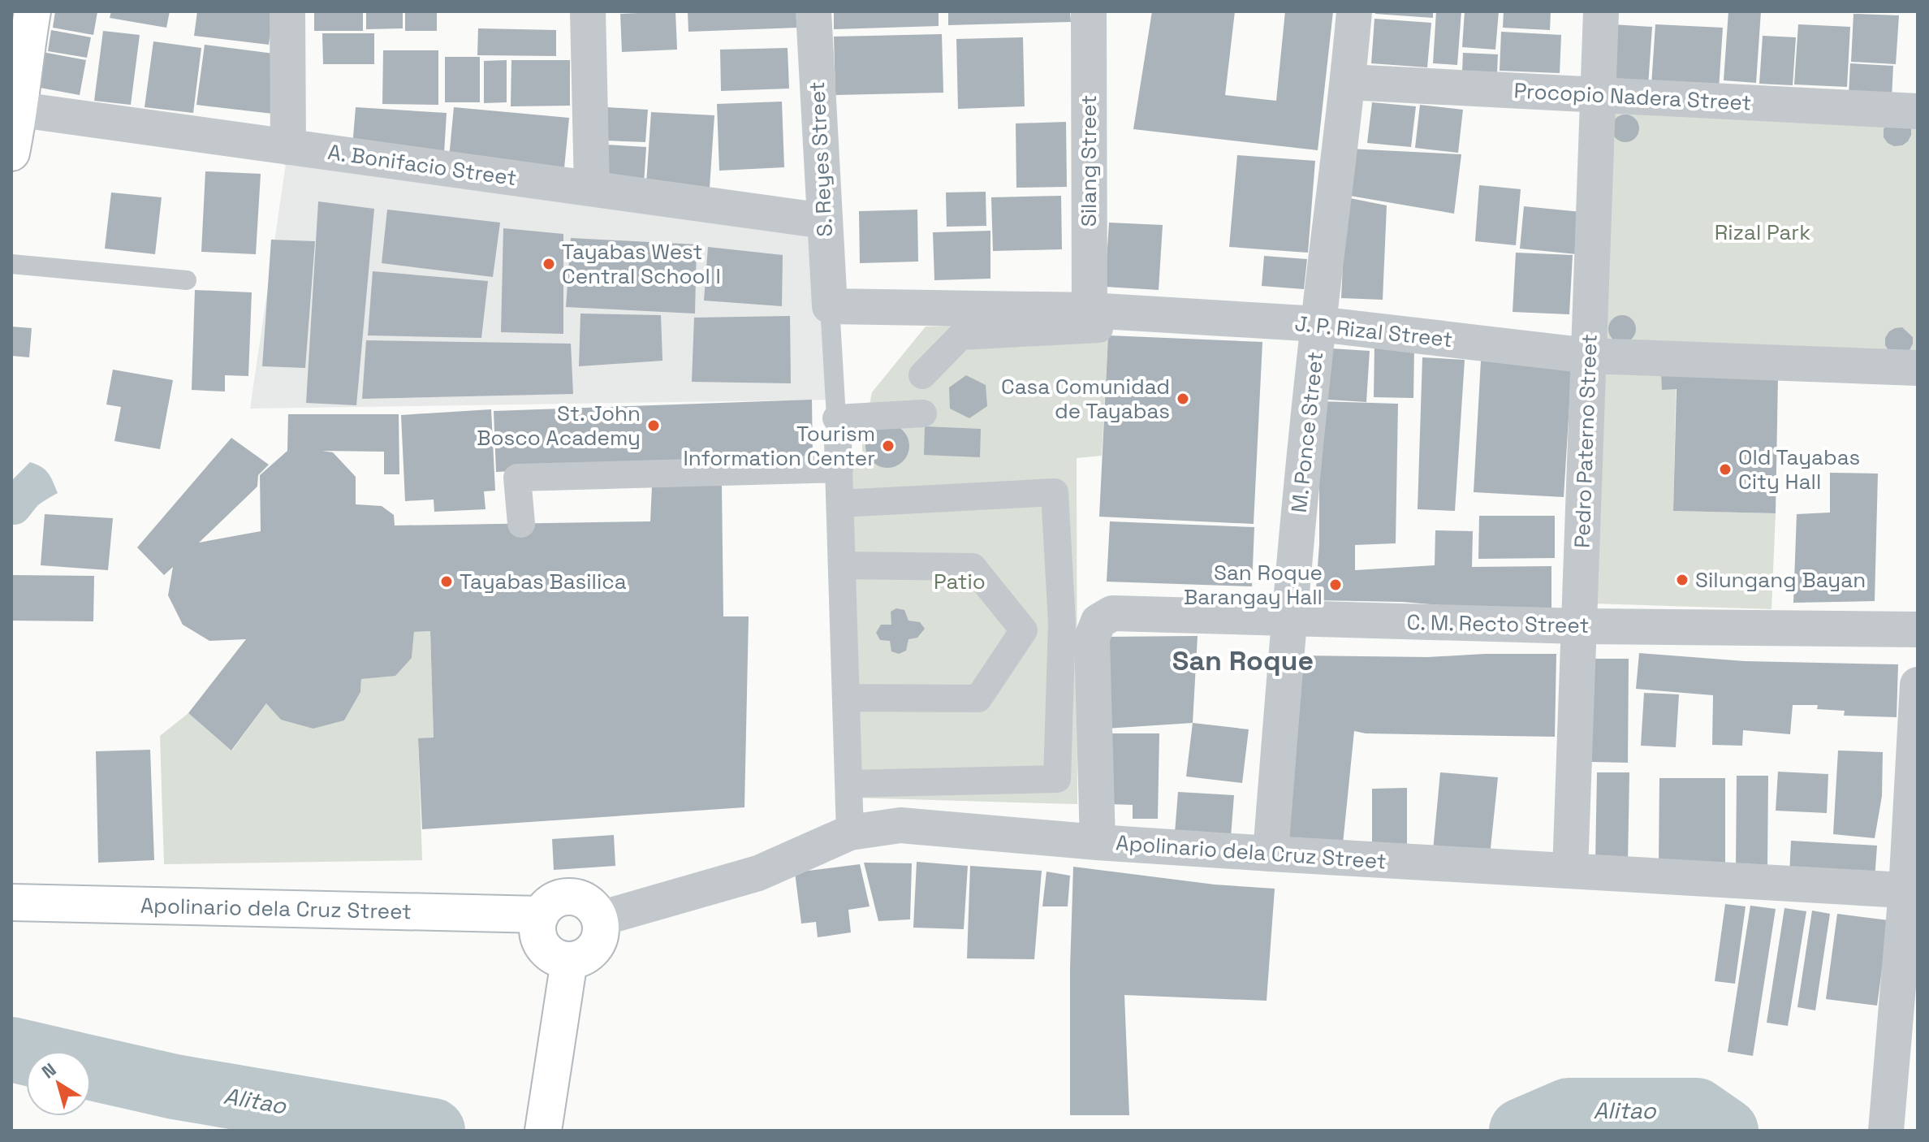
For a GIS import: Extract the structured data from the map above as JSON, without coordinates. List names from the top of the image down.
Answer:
{
  "streets": {
    "main road": ["Apolinario dela Cruz Street"],
    "street": [
      "Procopio Nadera Street",
      "S. Reyes Street",
      "Silang Street",
      "A. Bonifacio Street",
      "J. P. Rizal Street",
      "M. Ponce Street",
      "Pedro Paterno Street",
      "C. M. Recto Street"
    ]
  },
  "crossings": [
    ["Procopio Nadera Street", "M. Ponce Street"],
    ["Procopio Nadera Street", "Pedro Paterno Street"],
    ["S. Reyes Street", "A. Bonifacio Street"],
    ["S. Reyes Street", "J. P. Rizal Street"],
    ["Silang Street", "J. P. Rizal Street"],
    ["J. P. Rizal Street", "M. Ponce Street"],
    ["J. P. Rizal Street", "Pedro Paterno Street"],
    ["M. Ponce Street", "C. M. Recto Street"],
    ["M. Ponce Street", "Apolinario dela Cruz Street"],
    ["Pedro Paterno Street", "C. M. Recto Street"],
    ["Pedro Paterno Street", "Apolinario dela Cruz Street"]
  ],
  "districts": ["San Roque"],
  "water": ["Alitao"],
  "parks": ["Rizal Park", "Patio"],
  "places": [
    "Tayabas West Central School I",
    "Casa Comunidad de Tayabas",
    "St. John Bosco Academy",
    "Tourism Information Center",
    "Old Tayabas City Hall",
    "Silungang Bayan",
    "Tayabas Basilica",
    "San Roque Barangay Hall"
  ],
  "north": "top left"
}
